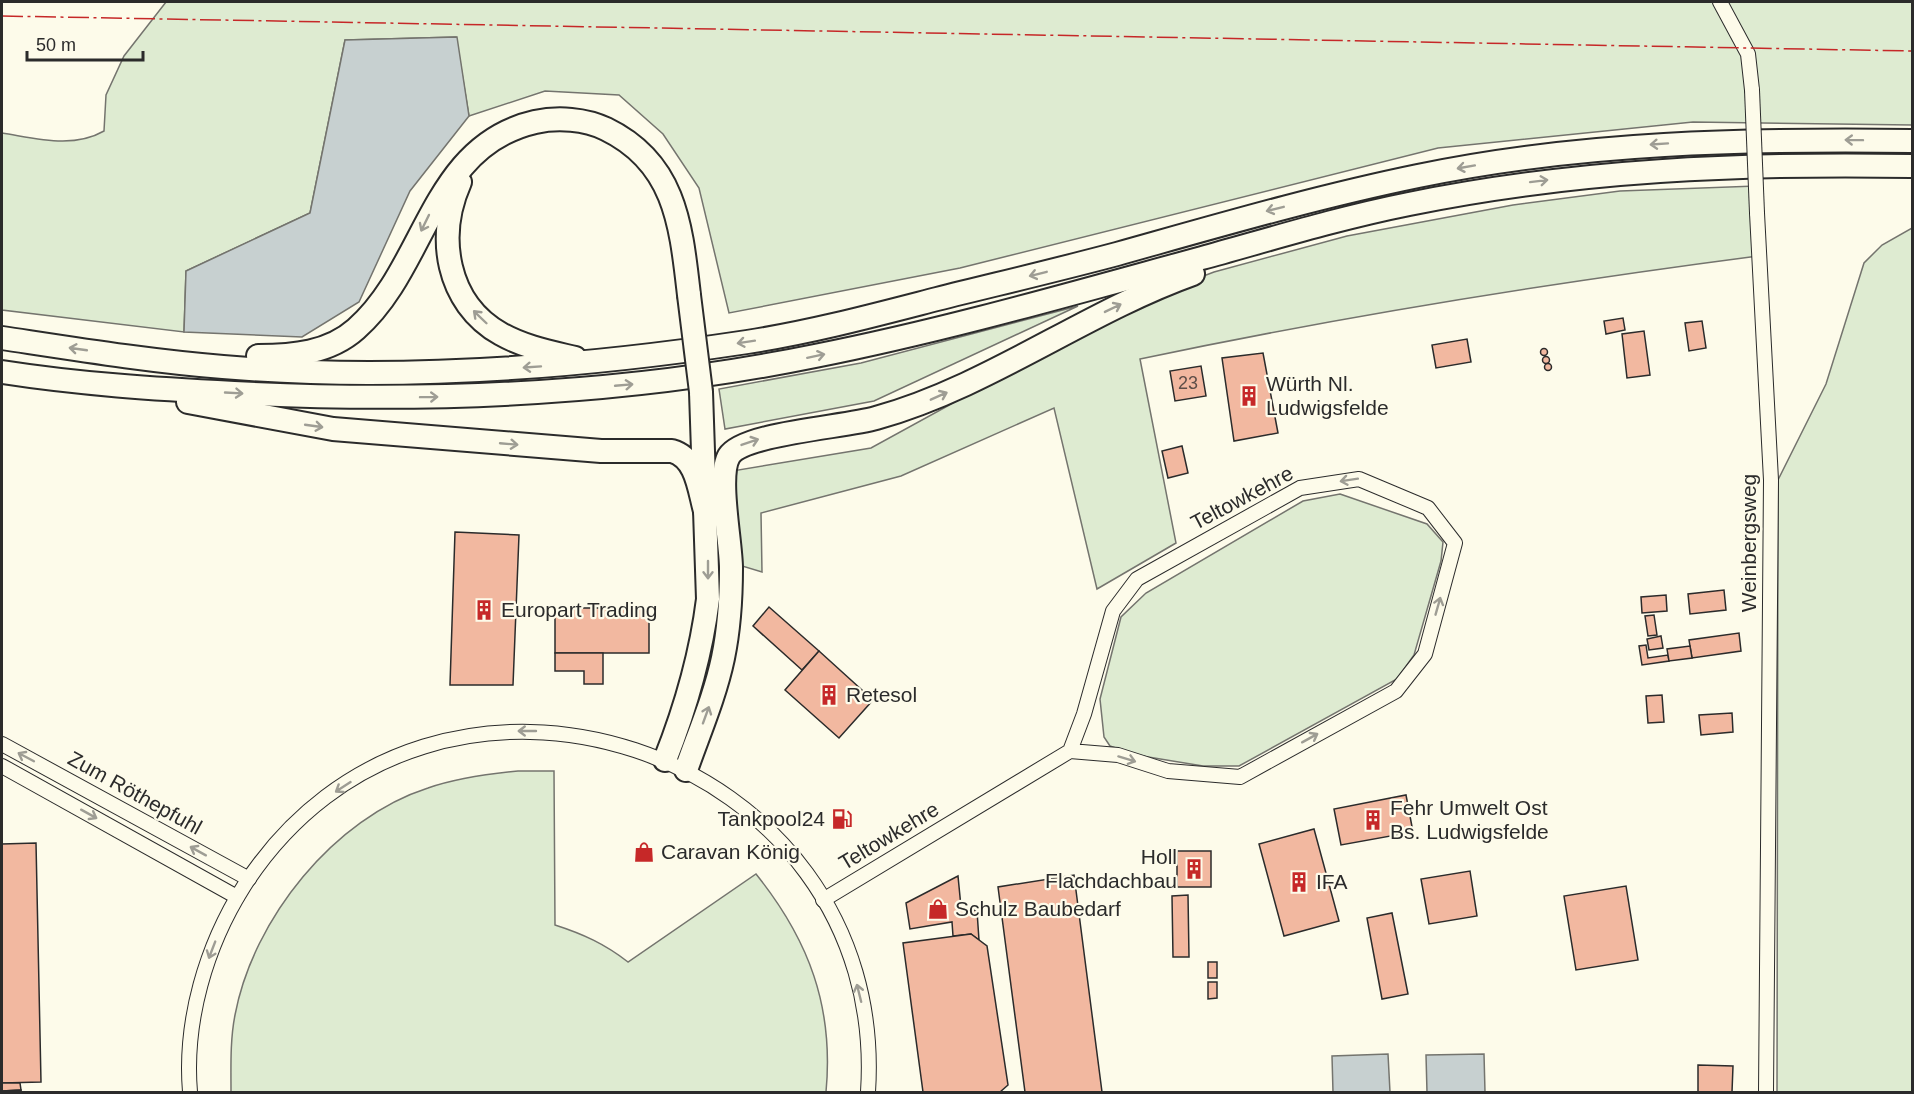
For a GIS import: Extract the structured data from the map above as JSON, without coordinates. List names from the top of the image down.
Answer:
{
  "streets": {
    "street": ["Teltowkehre", "Weinbergsweg", "Zum Röthepfuhl"]
  },
  "places": {
    "building": [
      "Würth Nl. Ludwigsfelde",
      "Europart Trading",
      "Retesol",
      "Fehr Umwelt Ost Bs. Ludwigsfelde",
      "Holl Flachdachbau",
      "IFA"
    ],
    "fuel station": ["Tankpool24"],
    "shop": ["Caravan König", "Schulz Baubedarf"]
  },
  "house_numbers": ["23"],
  "scale_bar": "50 m"
}
